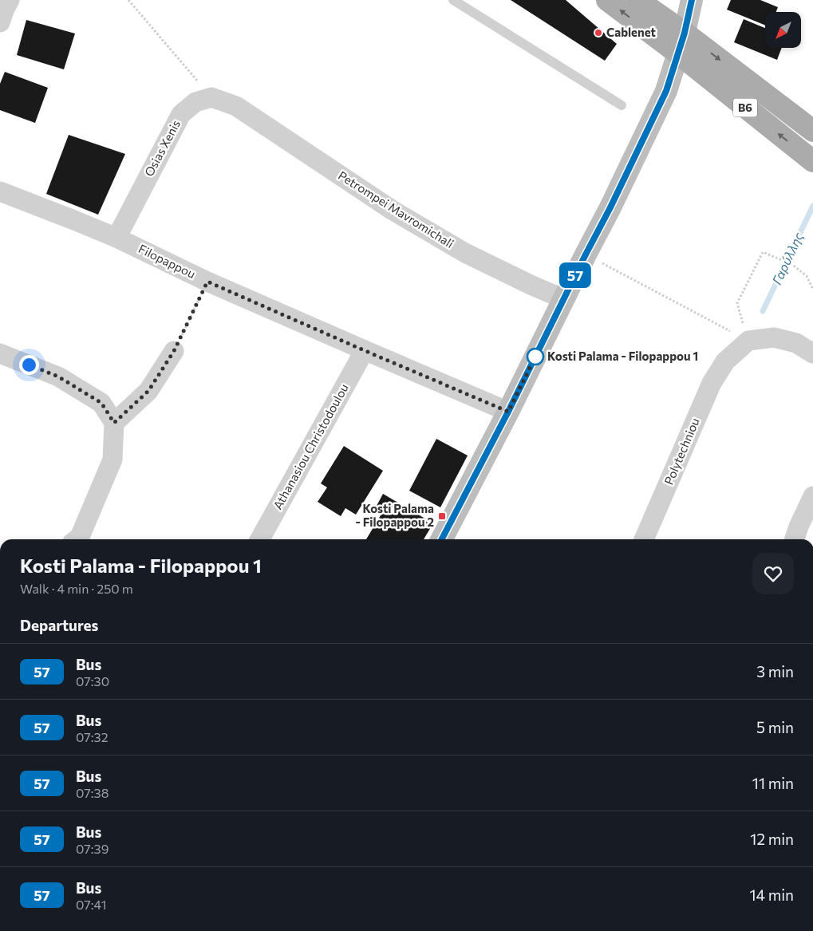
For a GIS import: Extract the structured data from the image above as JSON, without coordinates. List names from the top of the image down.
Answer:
{
  "streets": {
    "main road": ["B6"],
    "street": [
      "Osias Xenis",
      "Petrompei Mavromichali",
      "Filopappou",
      "Athanasiou Christodoulou",
      "Polytechniou"
    ]
  },
  "crossings": [
    ["Osias Xenis", "Petrompei Mavromichali"],
    ["Osias Xenis", "Filopappou"],
    ["Filopappou", "Athanasiou Christodoulou"]
  ],
  "water": ["Γαρύλλης"],
  "places": {
    "other": ["Cablenet", "Kosti Palama - Filopappou 1"],
    "transit": ["Kosti Palama - Filopappou 2"]
  },
  "lines": ["bus line 57"],
  "north": "bottom left",
  "page": {
    "on_map": "57",
    "heading": [
      ["Kosti Palama - Filopappou 1", "Walk · 4 min · 250 m"],
      "Departures"
    ],
    "list": [
      {
        "mark": "57",
        "name": "Bus",
        "note": "07:30",
        "value": "3 min"
      },
      {
        "mark": "57",
        "name": "Bus",
        "note": "07:32",
        "value": "5 min"
      },
      {
        "mark": "57",
        "name": "Bus",
        "note": "07:38",
        "value": "11 min"
      },
      {
        "mark": "57",
        "name": "Bus",
        "note": "07:39",
        "value": "12 min"
      },
      {
        "mark": "57",
        "name": "Bus",
        "note": "07:41",
        "value": "14 min"
      }
    ]
  }
}
